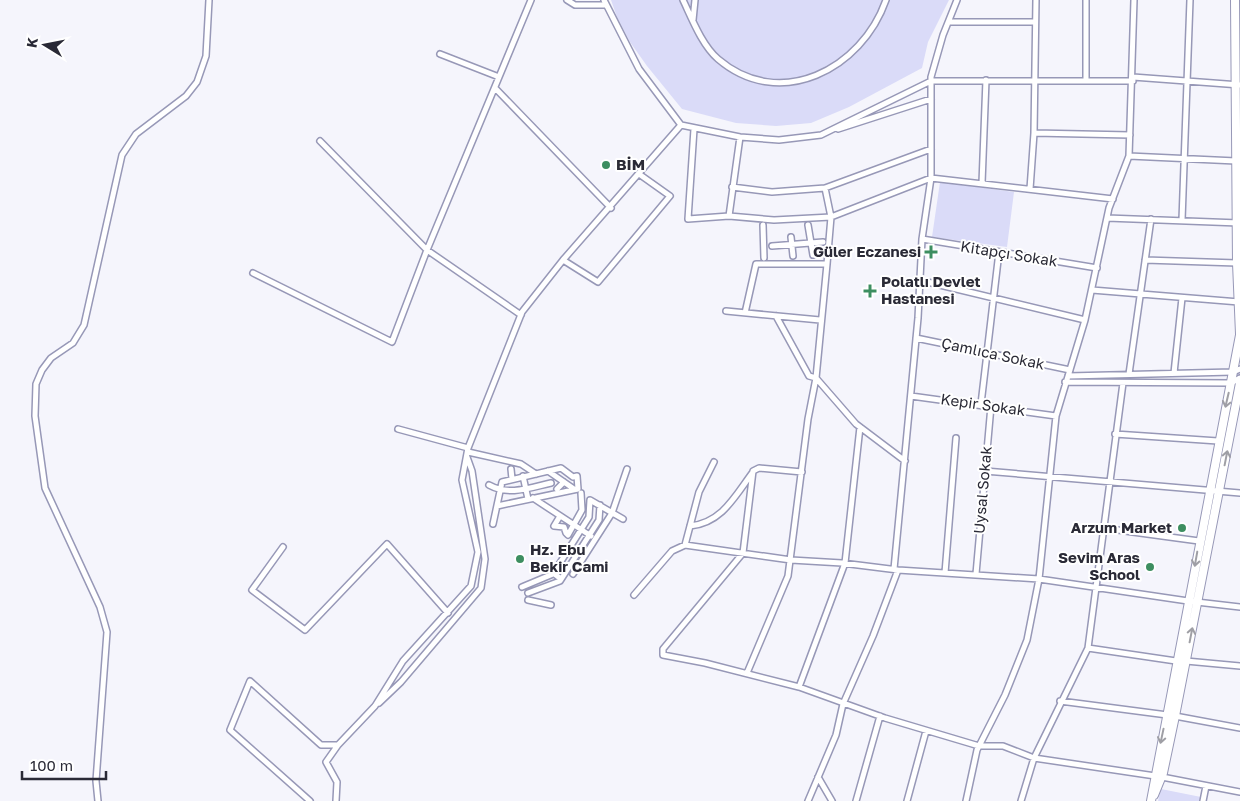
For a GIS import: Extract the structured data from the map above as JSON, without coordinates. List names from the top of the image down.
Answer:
{
  "streets": {
    "street": [
      "Kitapçı Sokak",
      "Çamlıca Sokak",
      "Kepir Sokak",
      "Uysal Sokak"
    ]
  },
  "crossings": [
    ["Kepir Sokak", "Uysal Sokak"]
  ],
  "places": {
    "other": [
      "BİM",
      "Arzum Market",
      "Hz. Ebu Bekir Cami",
      "Sevim Aras School"
    ],
    "health": ["Güler Eczanesi", "Polatlı Devlet Hastanesi"]
  },
  "scale_bar": "100 m",
  "north": "left"
}
